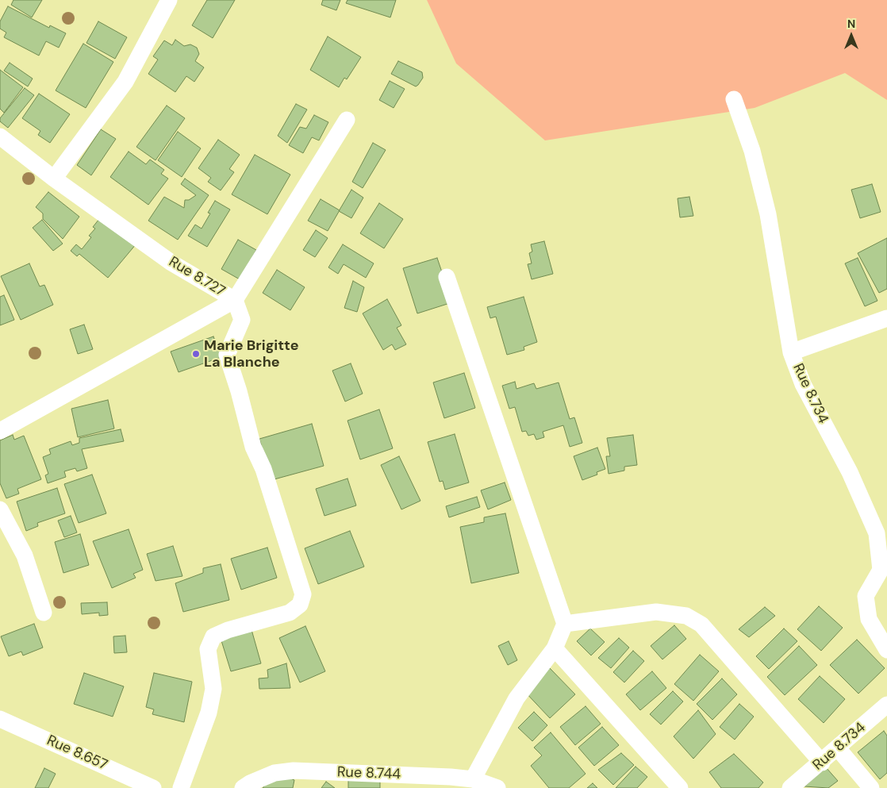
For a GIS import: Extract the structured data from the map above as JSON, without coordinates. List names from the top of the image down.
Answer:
{
  "streets": {
    "street": [
      "Rue 8.727",
      "Rue 8.734",
      "Rue 8.657",
      "Rue 8.744"
    ]
  },
  "places": ["Marie Brigitte La Blanche"],
  "north": "top"
}
